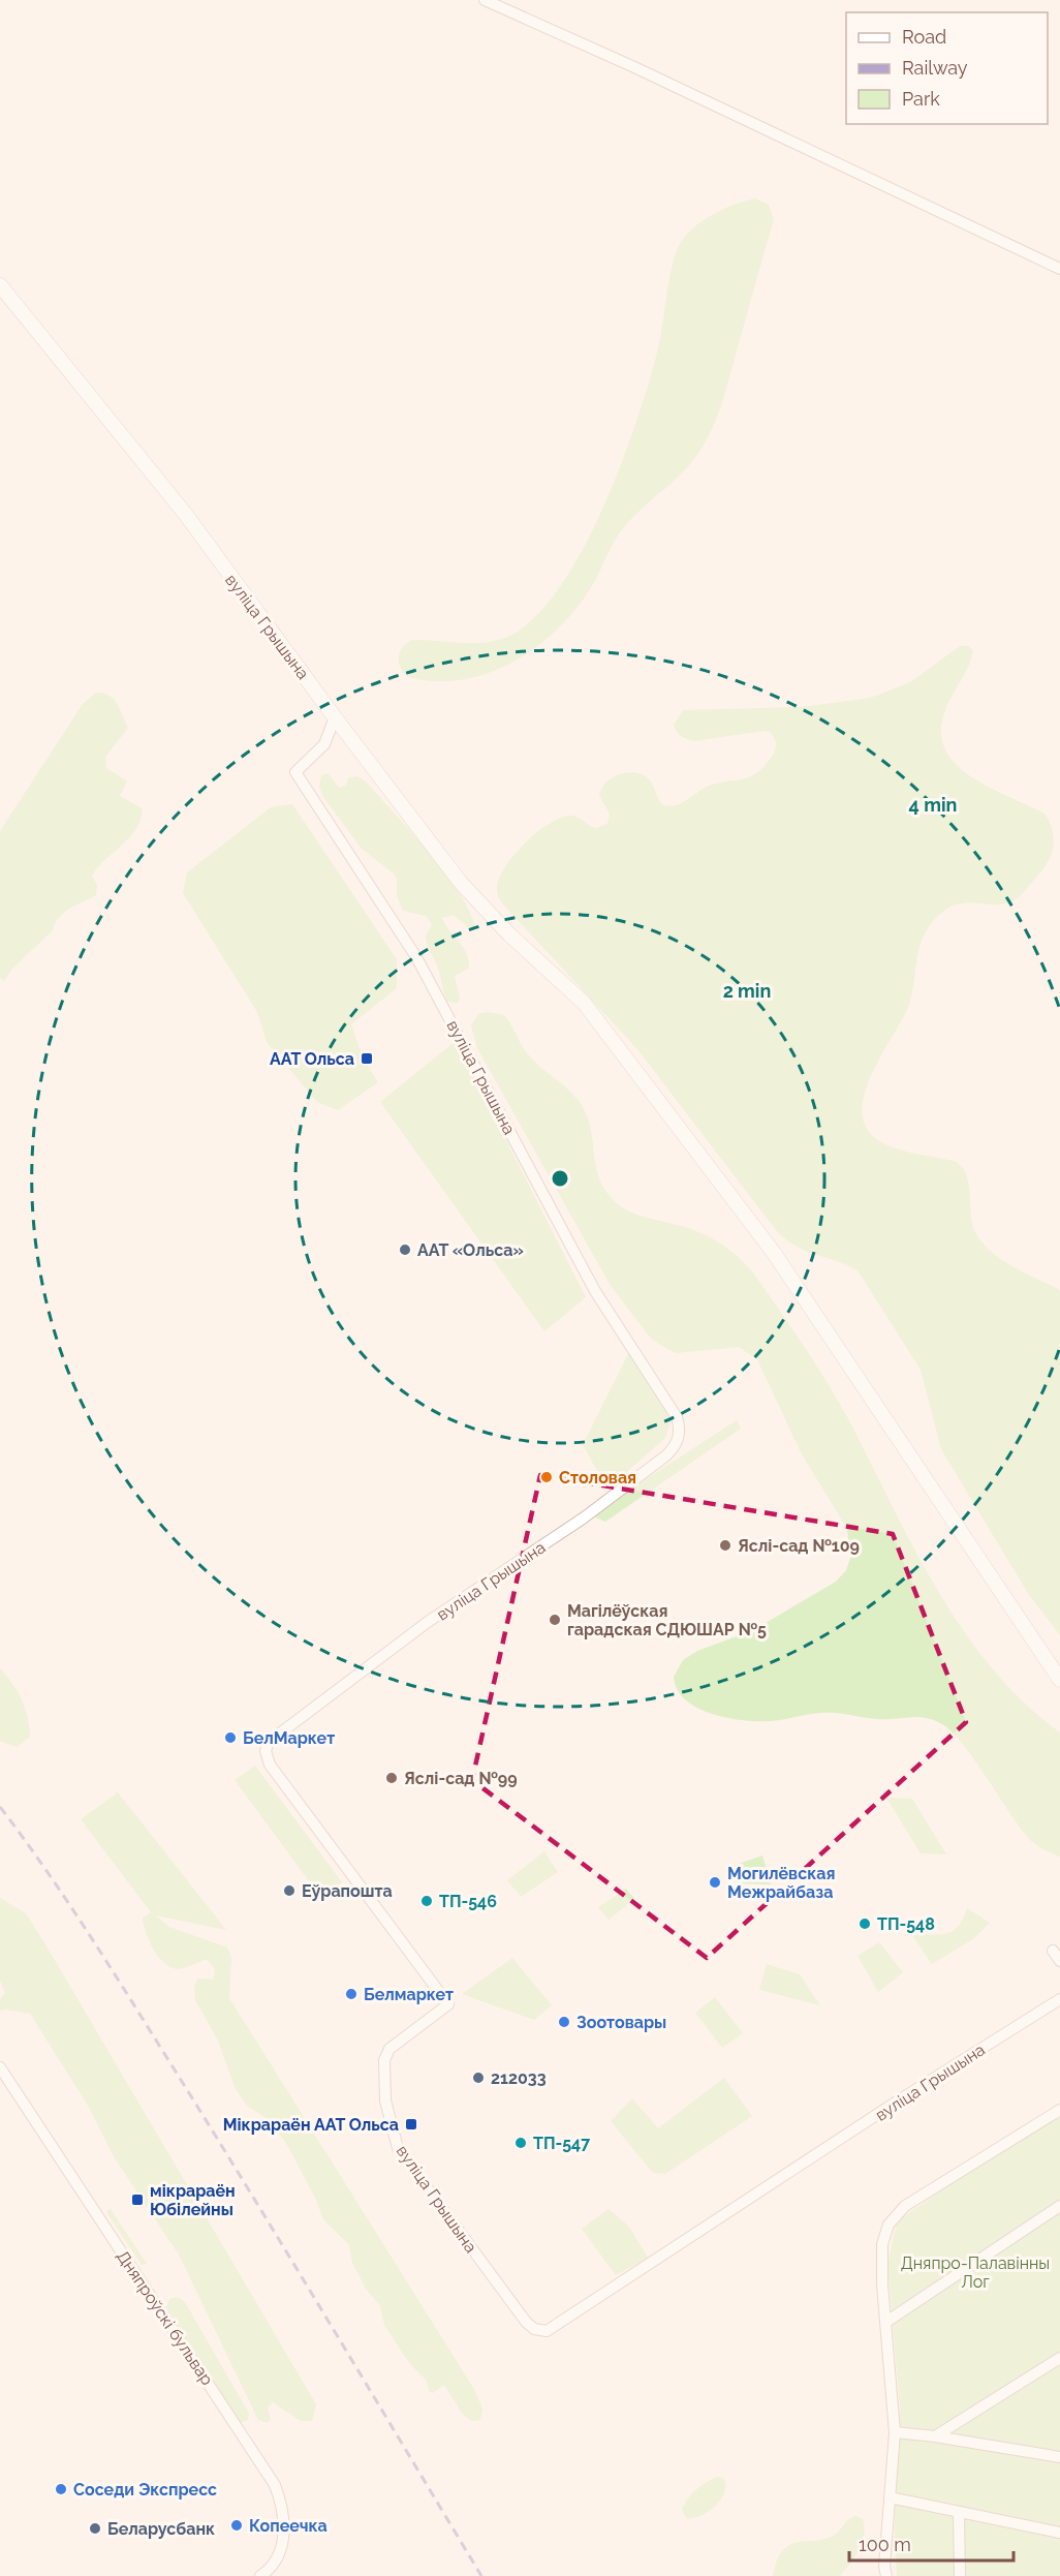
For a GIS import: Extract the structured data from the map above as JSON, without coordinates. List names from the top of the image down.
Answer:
{
  "streets": {
    "street": ["вуліца Грышына", "Дняпроўскі бульвар"]
  },
  "parks": ["Дняпро-Палавінны Лог"],
  "places": {
    "transit": ["ААТ Ольса", "Мікрараён ААТ Ольса", "мікрараён Юбілейны"],
    "other": [
      "ААТ «Ольса»",
      "Столовая",
      "Яслі-сад №109",
      "Магілёўская гарадская СДЮШАР №5",
      "БелМаркет",
      "Яслі-сад №99",
      "Могилёвская Межрайбаза",
      "Еўрапошта",
      "ТП-546",
      "ТП-548",
      "Белмаркет",
      "Зоотовары",
      "212033",
      "ТП-547",
      "Соседи Экспресс",
      "Копеечка",
      "Беларусбанк"
    ]
  },
  "legend": ["Road", "Railway", "Park"],
  "scale_bar": "100 m",
  "rings": ["4 min", "2 min"]
}
